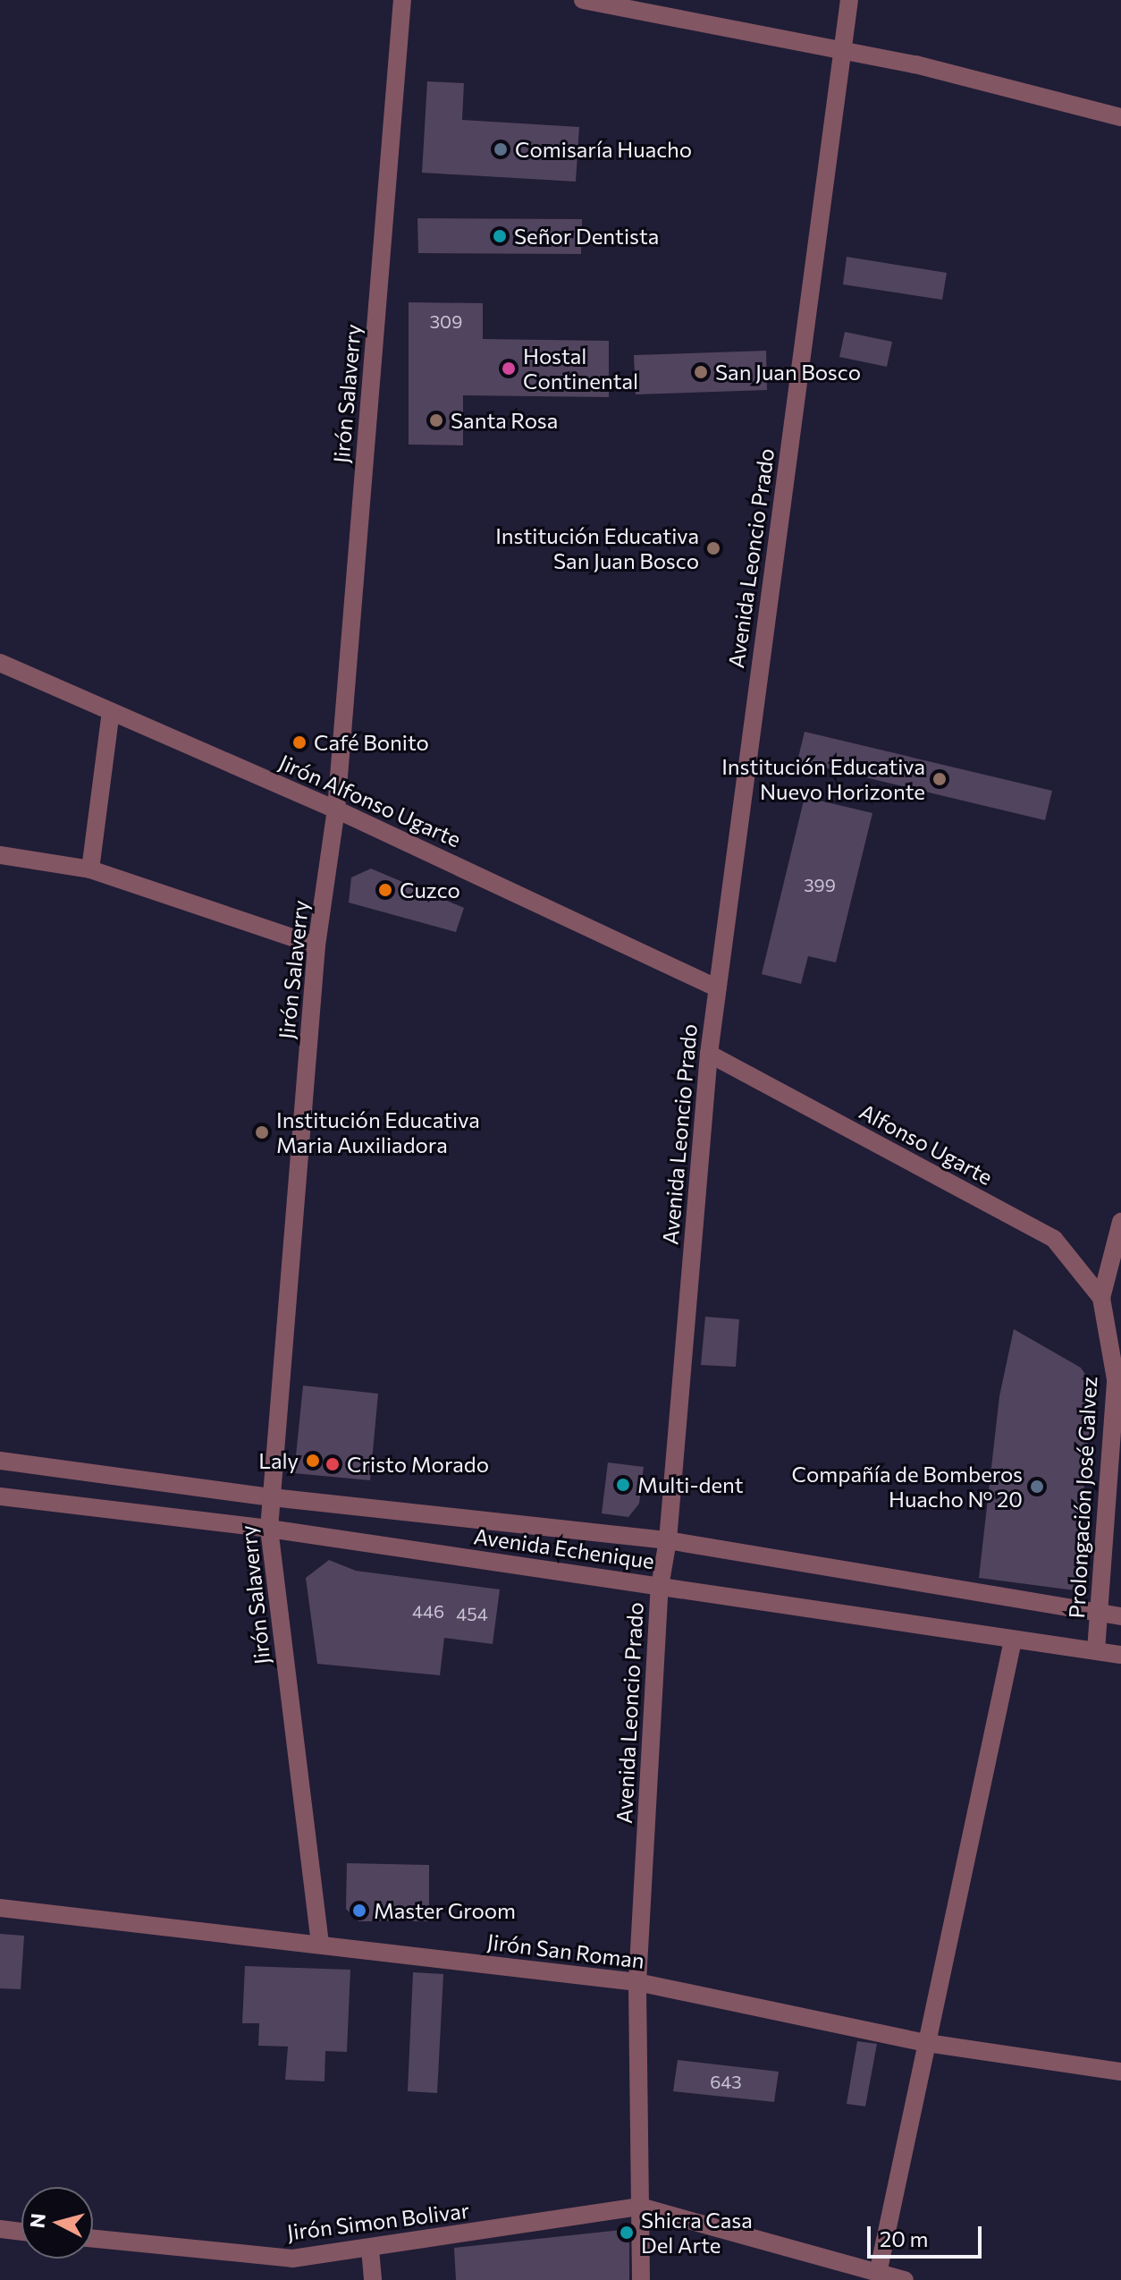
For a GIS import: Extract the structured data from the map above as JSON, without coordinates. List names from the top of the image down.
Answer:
{
  "streets": {
    "street": [
      "Jirón Salaverry",
      "Avenida Leoncio Prado",
      "Jirón Alfonso Ugarte",
      "Alfonso Ugarte",
      "Prolongación José Galvez",
      "Avenida Echenique",
      "Jirón San Roman",
      "Jirón Simon Bolivar"
    ]
  },
  "crossings": [
    ["Jirón Salaverry", "Jirón Alfonso Ugarte"],
    ["Jirón Salaverry", "Avenida Echenique"],
    ["Jirón Salaverry", "Jirón San Roman"],
    ["Avenida Leoncio Prado", "Jirón Alfonso Ugarte"],
    ["Avenida Leoncio Prado", "Alfonso Ugarte"],
    ["Avenida Leoncio Prado", "Avenida Echenique"],
    ["Avenida Leoncio Prado", "Jirón San Roman"],
    ["Avenida Leoncio Prado", "Jirón Simon Bolivar"],
    ["Alfonso Ugarte", "Prolongación José Galvez"],
    ["Prolongación José Galvez", "Avenida Echenique"]
  ],
  "places": [
    "Comisaría Huacho",
    "Señor Dentista",
    "Hostal Continental",
    "San Juan Bosco",
    "Santa Rosa",
    "Institución Educativa San Juan Bosco",
    "Café Bonito",
    "Institución Educativa Nuevo Horizonte",
    "Cuzco",
    "Institución Educativa Maria Auxiliadora",
    "Laly",
    "Cristo Morado",
    "Multi-dent",
    "Compañía de Bomberos Huacho Nº 20",
    "Master Groom",
    "Shicra Casa Del Arte"
  ],
  "house_numbers": [
    "309",
    "399",
    "446",
    "454",
    "643"
  ],
  "scale_bar": "20 m",
  "north": "left"
}
